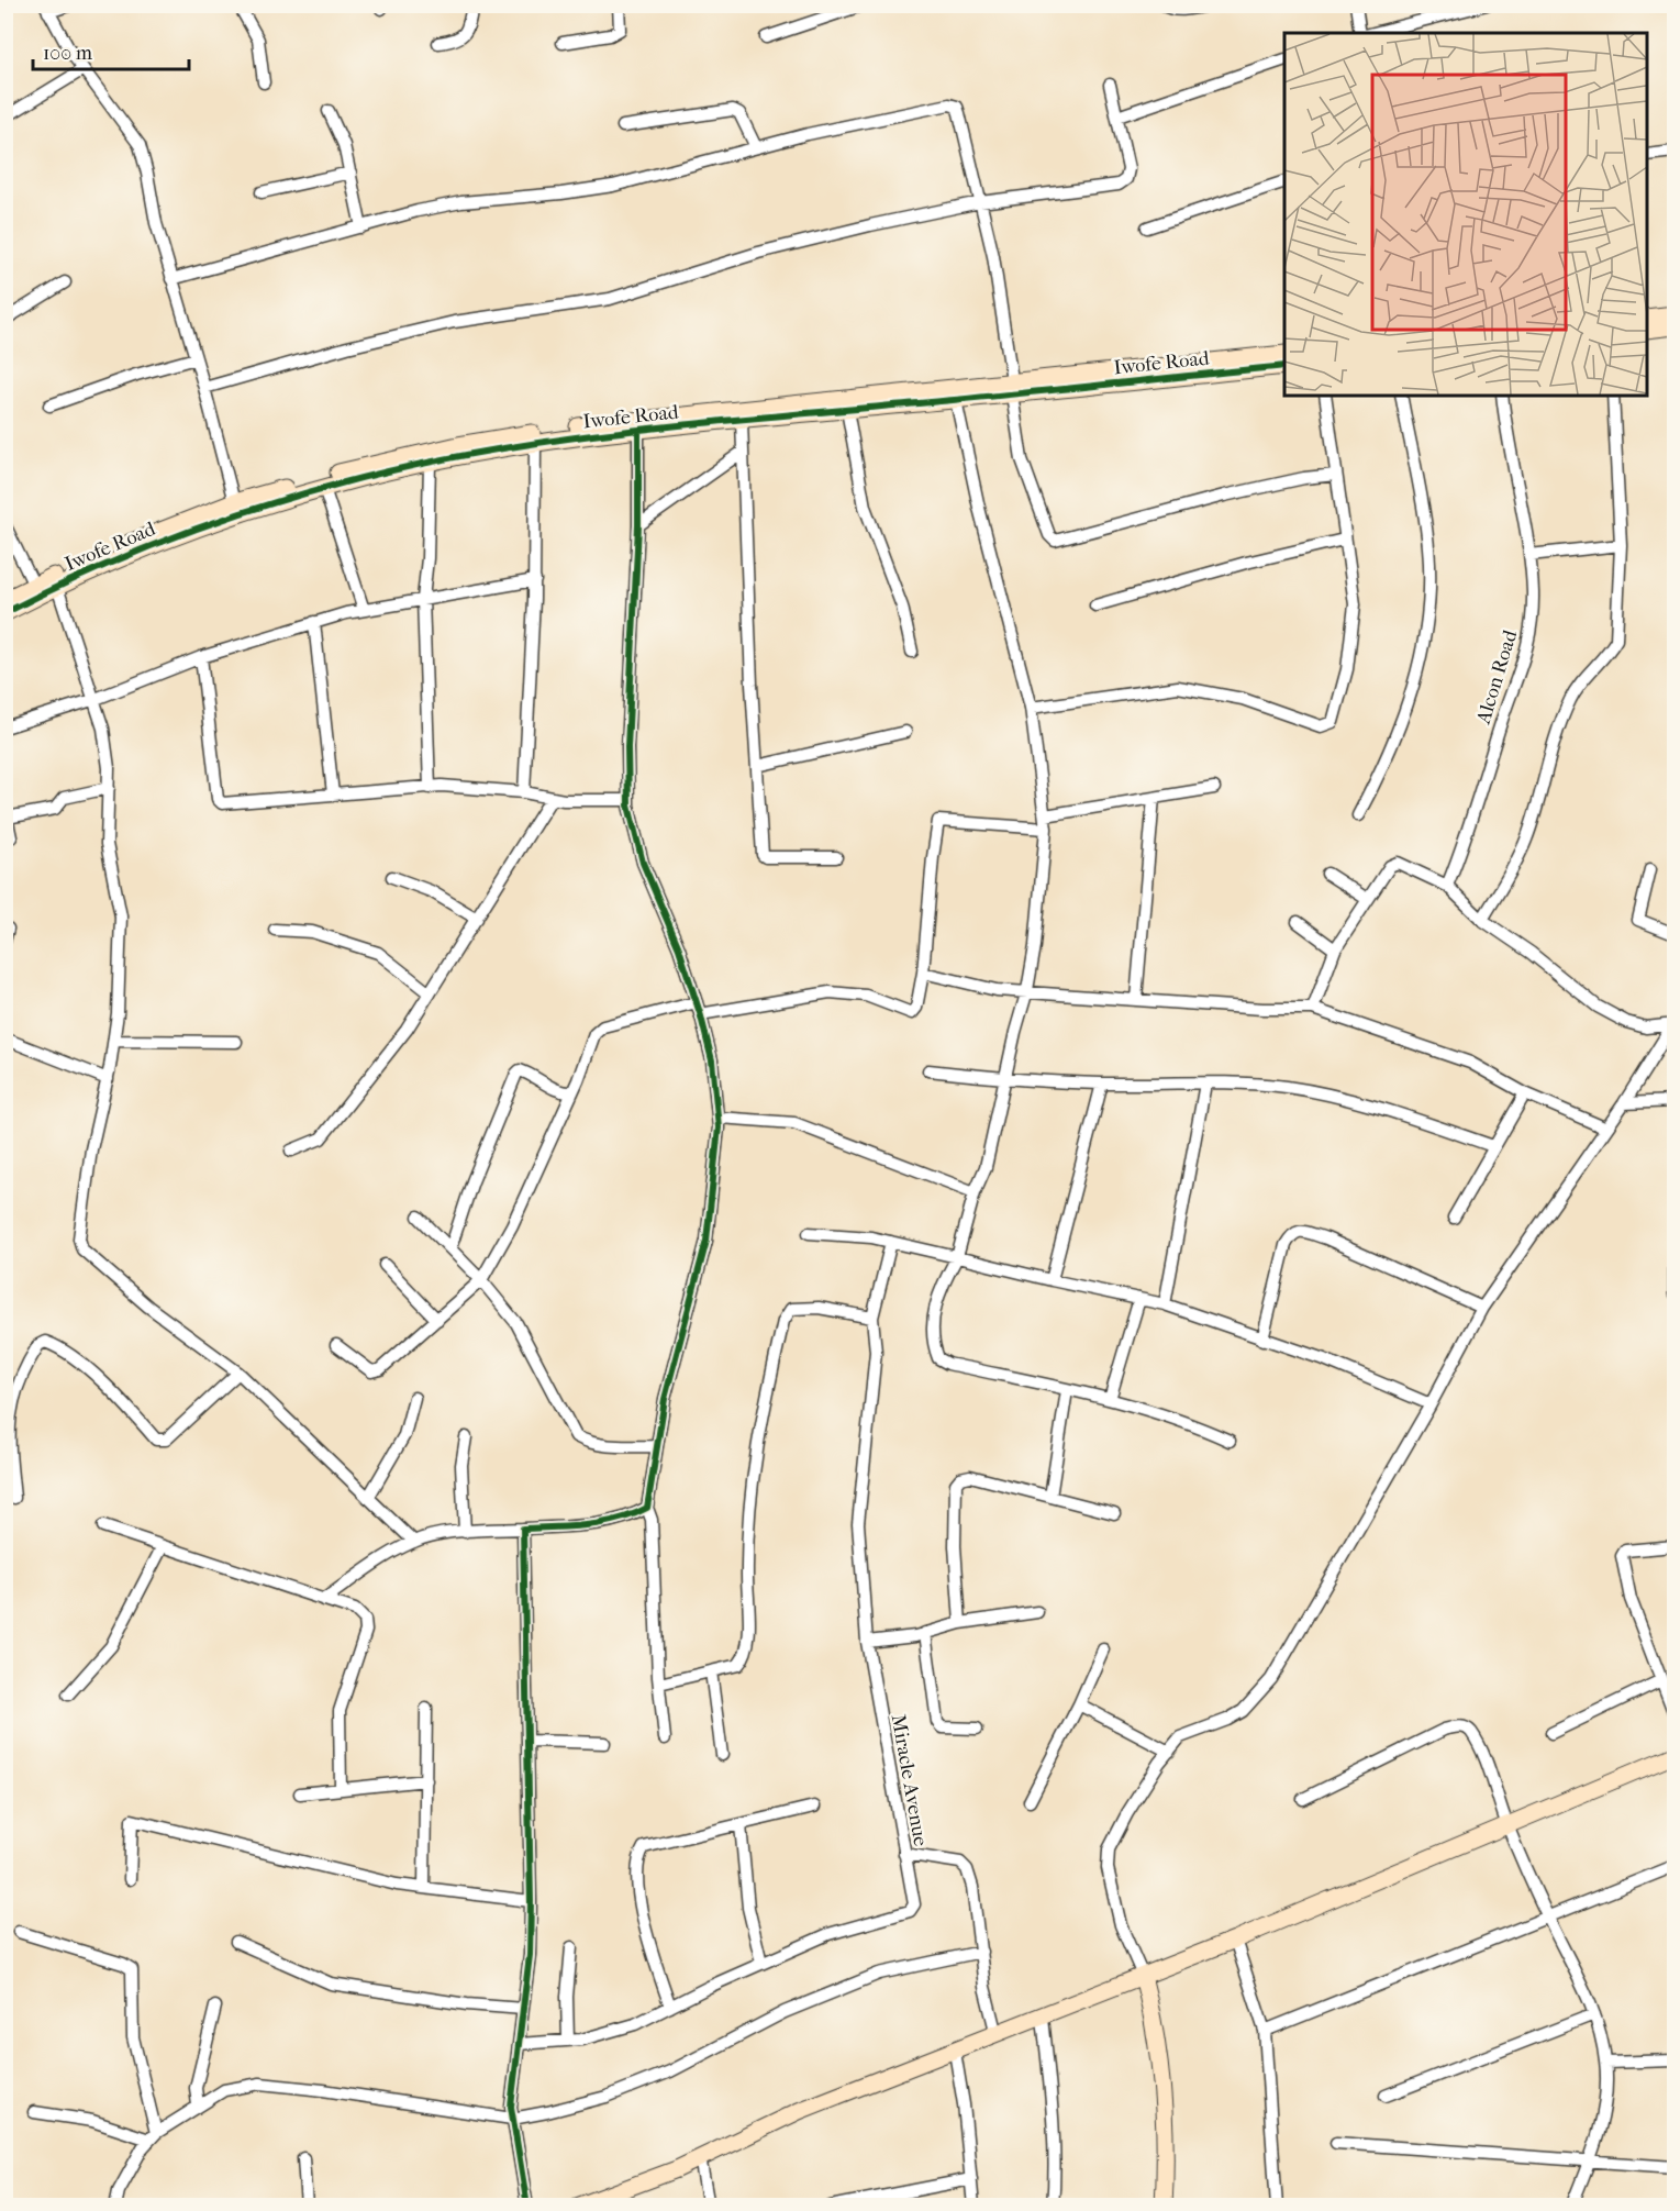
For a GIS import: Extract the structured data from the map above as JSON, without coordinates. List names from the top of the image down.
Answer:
{
  "streets": {
    "street": ["Iwofe Road", "Alcon Road", "Miracle Avenue"]
  },
  "scale_bar": "100 m"
}
